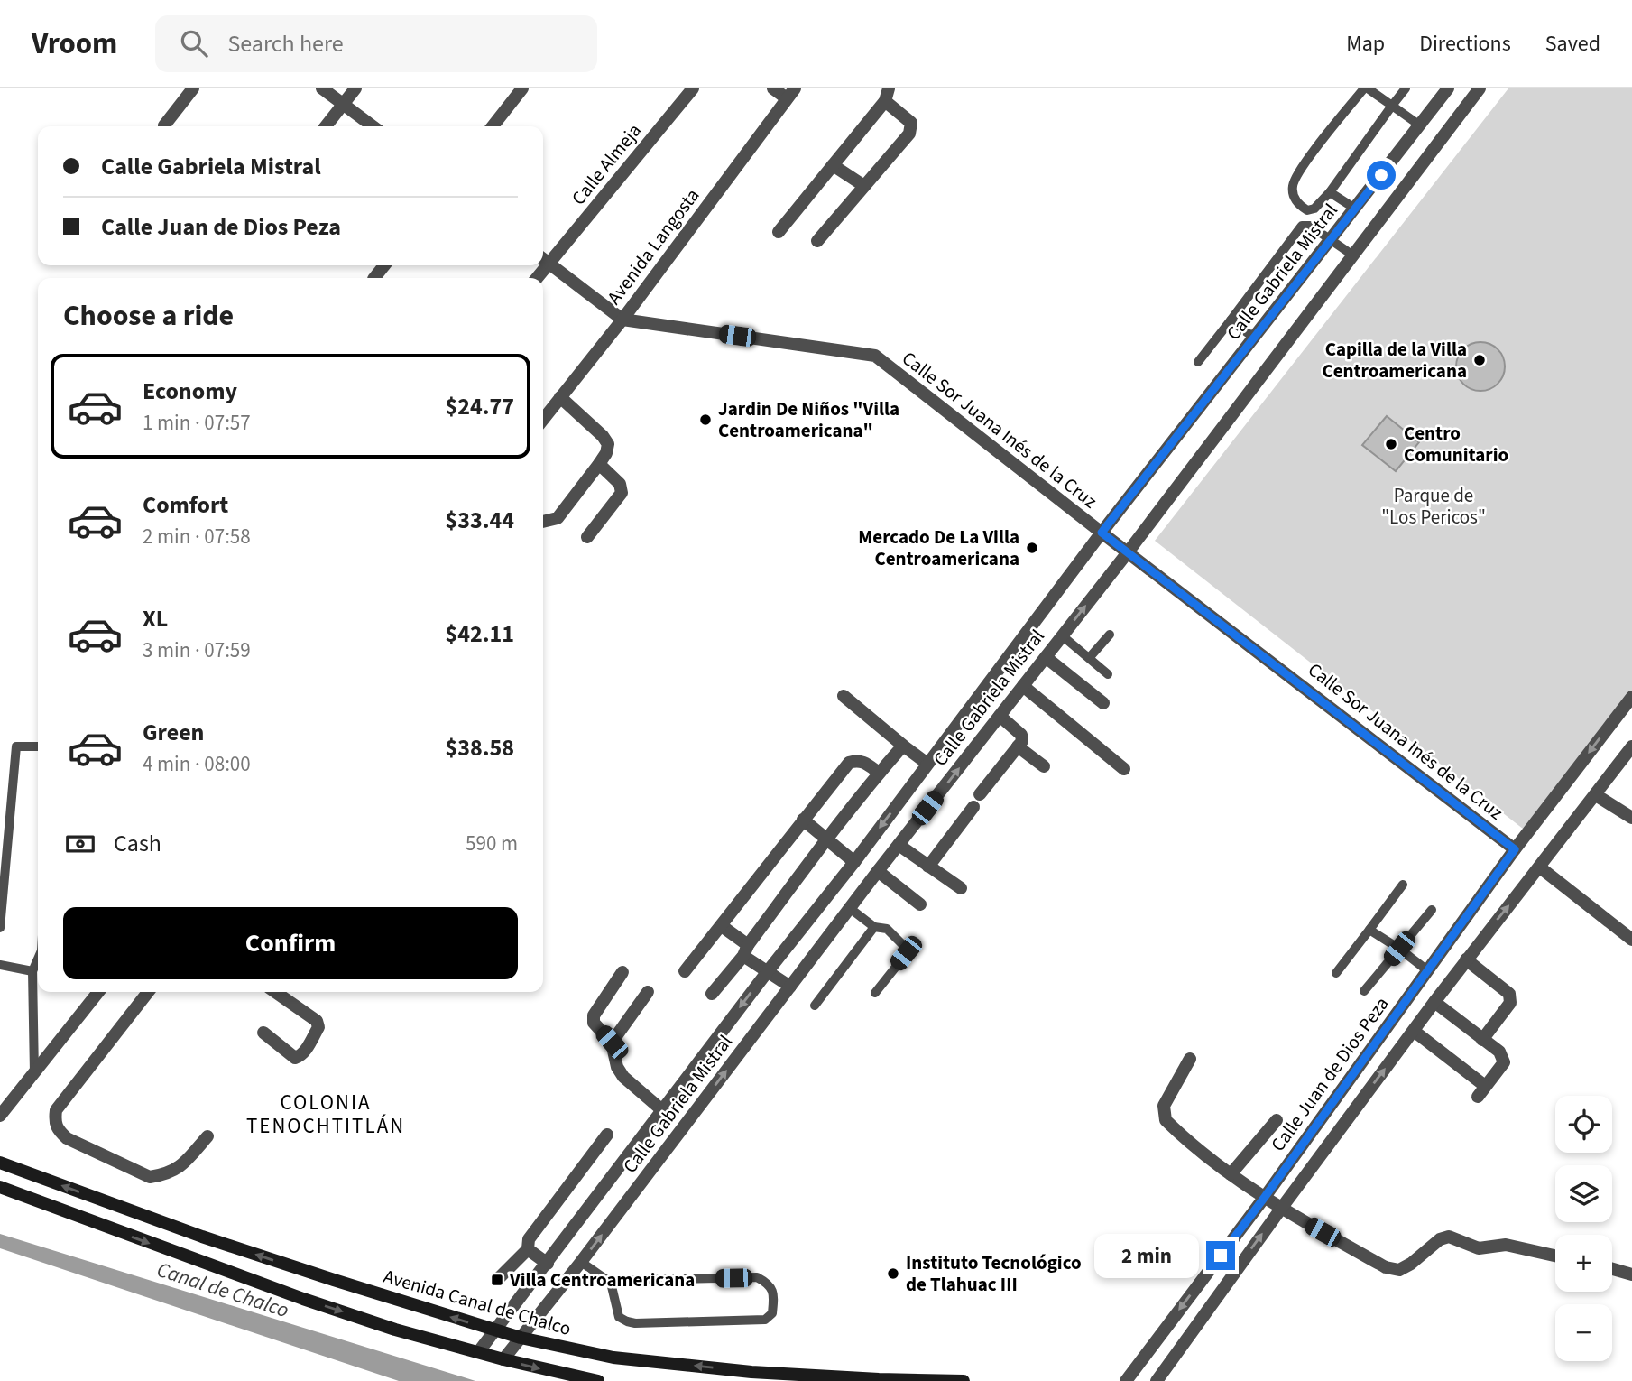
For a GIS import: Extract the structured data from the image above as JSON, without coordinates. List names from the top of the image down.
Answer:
{
  "streets": {
    "main road": ["Avenida Canal de Chalco"],
    "street": [
      "Calle Almeja",
      "Avenida Langosta",
      "Calle Gabriela Mistral",
      "Calle Sor Juana Inés de la Cruz",
      "Calle Juan de Dios Peza"
    ]
  },
  "crossings": [
    ["Avenida Langosta", "Calle Sor Juana Inés de la Cruz"],
    ["Calle Gabriela Mistral", "Calle Sor Juana Inés de la Cruz"],
    ["Calle Gabriela Mistral", "Avenida Canal de Chalco"],
    ["Calle Sor Juana Inés de la Cruz", "Calle Juan de Dios Peza"]
  ],
  "districts": ["COLONIA TENOCHTITLÁN"],
  "water": ["Canal de Chalco"],
  "parks": ["Parque de \"Los Pericos\""],
  "places": {
    "other": [
      "Capilla de la Villa Centroamericana",
      "Jardin De Niños \"Villa Centroamericana\"",
      "Centro Comunitario",
      "Mercado De La Villa Centroamericana",
      "Instituto Tecnológico de Tlahuac III"
    ],
    "transit": ["Villa Centroamericana"]
  },
  "page": {
    "header": "Vroom",
    "search": "Search here",
    "nav": ["Map", "Directions", "Saved"],
    "banner": ["Calle Gabriela Mistral", "Calle Juan de Dios Peza"],
    "heading": "Choose a ride",
    "list": [
      {
        "name": "Economy",
        "note": "1 min · 07:57",
        "value": "$24.77"
      },
      {
        "name": "Comfort",
        "note": "2 min · 07:58",
        "value": "$33.44"
      },
      {
        "name": "XL",
        "note": "3 min · 07:59",
        "value": "$42.11"
      },
      {
        "name": "Green",
        "note": "4 min · 08:00",
        "value": "$38.58"
      }
    ],
    "pay": ["Cash", "590 m"],
    "buttons": "Confirm",
    "map_buttons": ["+", "−"],
    "bubble": "2 min"
  }
}
